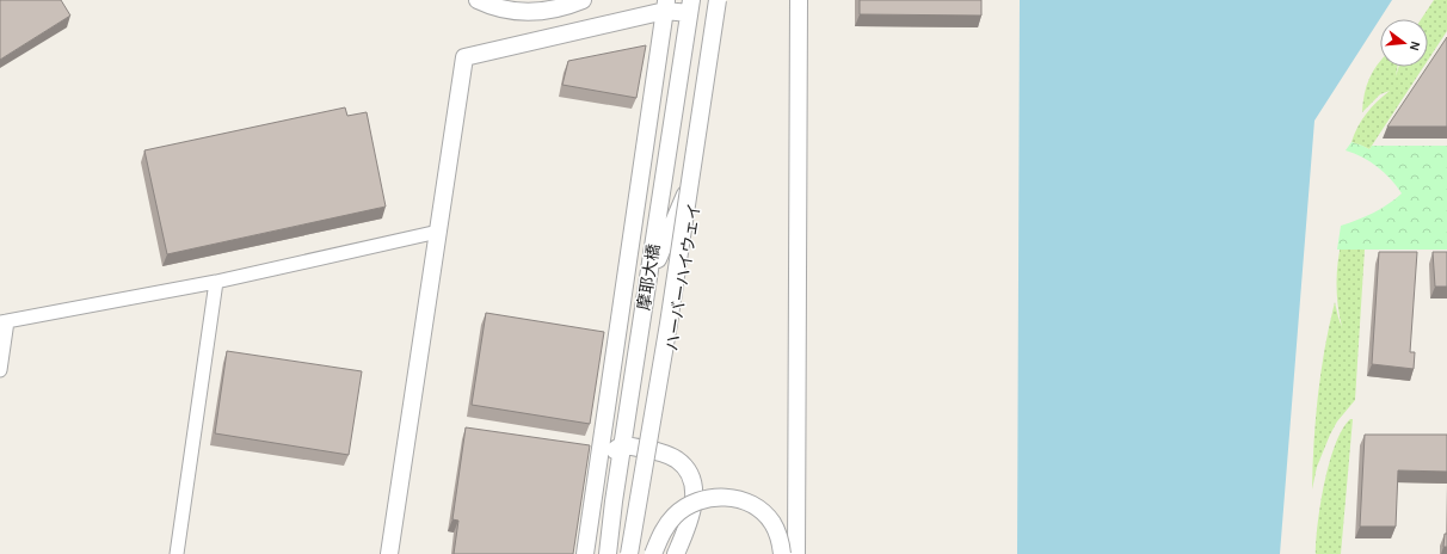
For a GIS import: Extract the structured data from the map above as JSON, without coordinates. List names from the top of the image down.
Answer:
{
  "streets": {
    "street": ["摩耶大橋", "ハーバーハイウェイ"]
  },
  "north": "right"
}
